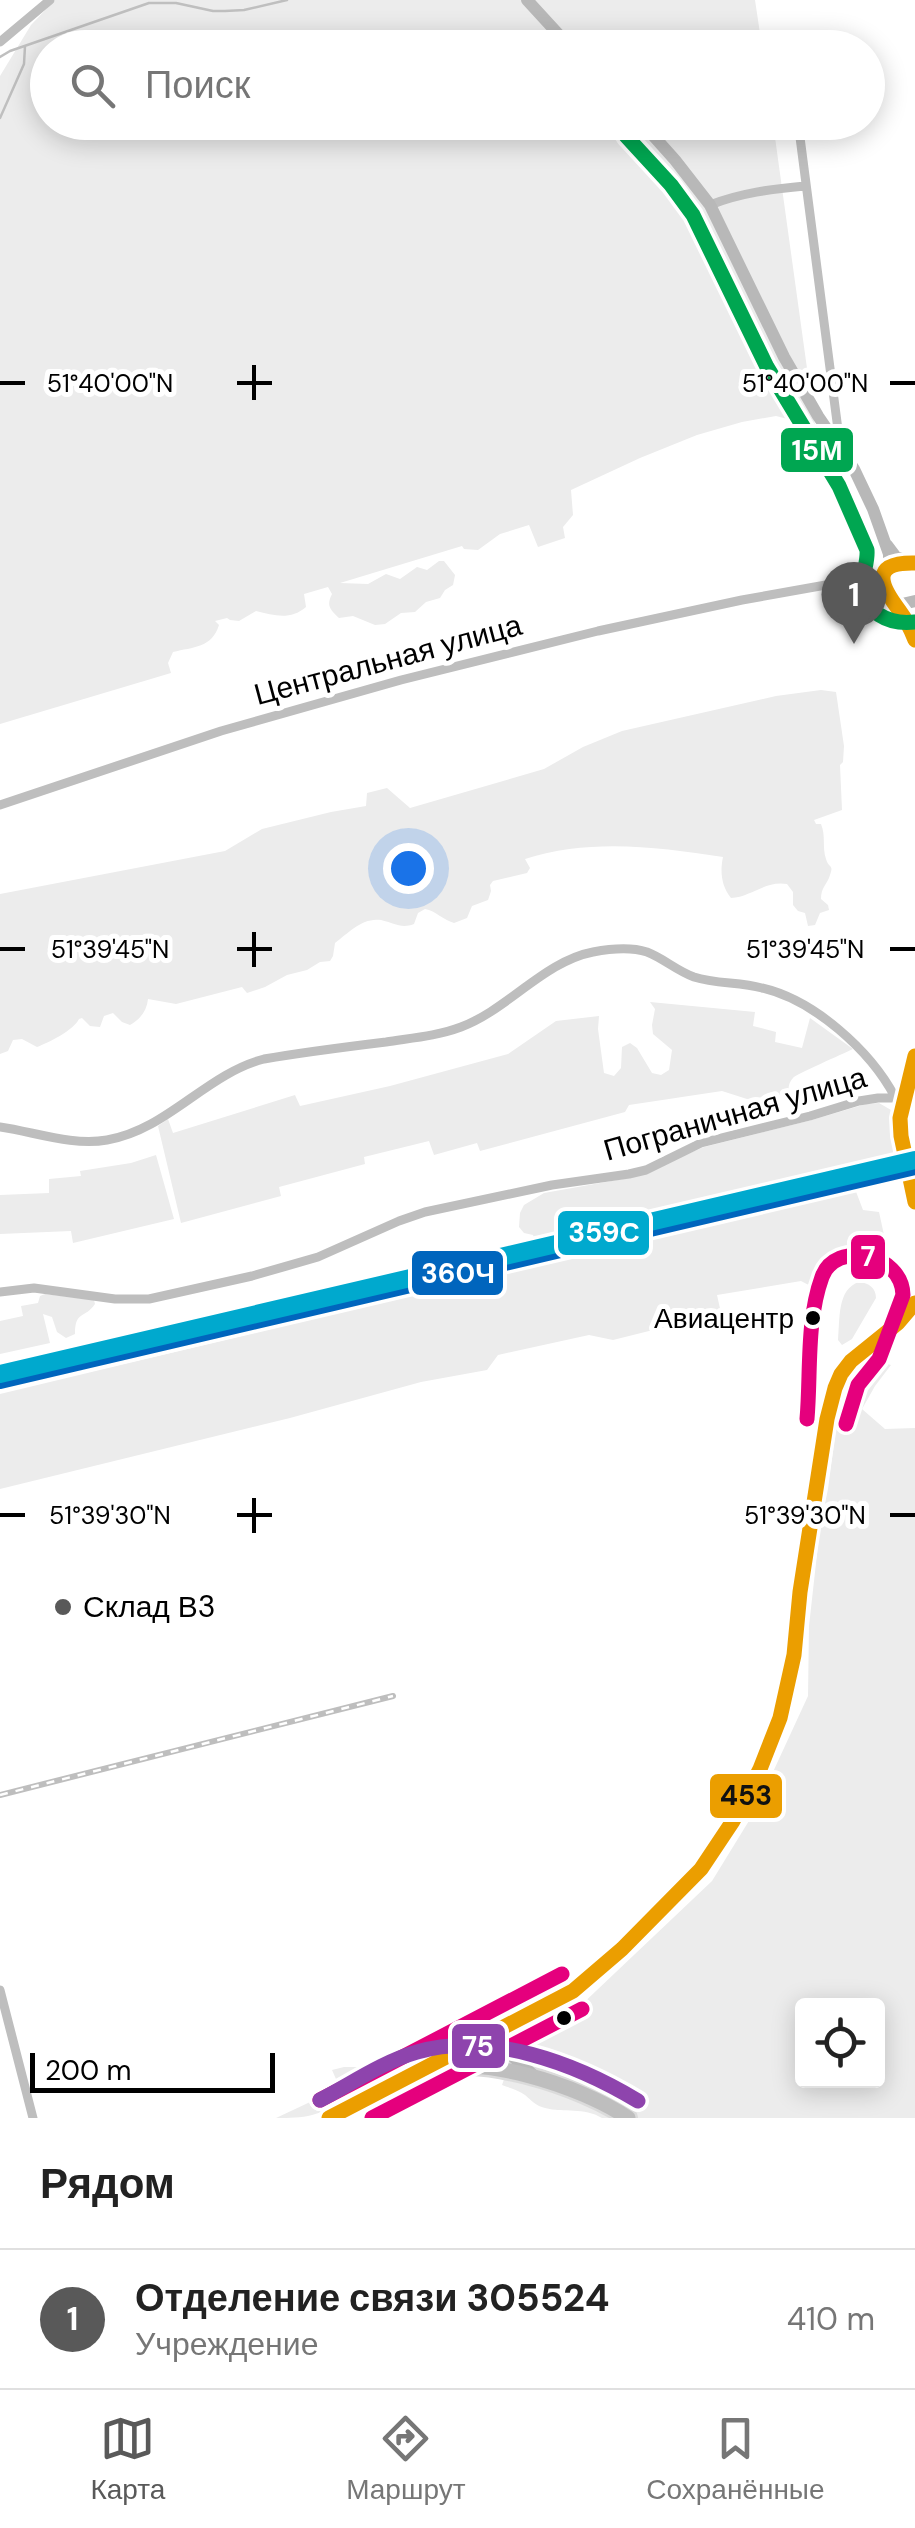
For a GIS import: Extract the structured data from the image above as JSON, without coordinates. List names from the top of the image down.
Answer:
{
  "streets": {
    "street": ["Центральная улица", "Пограничная улица"]
  },
  "places": ["Авиацентр", "Склад В3"],
  "lines": [
    "transit line 15М",
    "transit line 453",
    "transit line 359С",
    "transit line 360Ч",
    "transit line 7",
    "transit line 75"
  ],
  "scale_bar": "200 m",
  "page": {
    "search": "Поиск",
    "pins": "1",
    "scale": "200 m",
    "heading": "Рядом",
    "list": [
      {
        "mark": "1",
        "name": "Отделение связи 305524",
        "note": "Учреждение",
        "value": "410 m"
      }
    ],
    "nav": ["Карта", "Маршрут", "Сохранённые"]
  },
  "coordinates": ["51°40'00\"N", "51°39'45\"N", "51°39'30\"N"]
}
